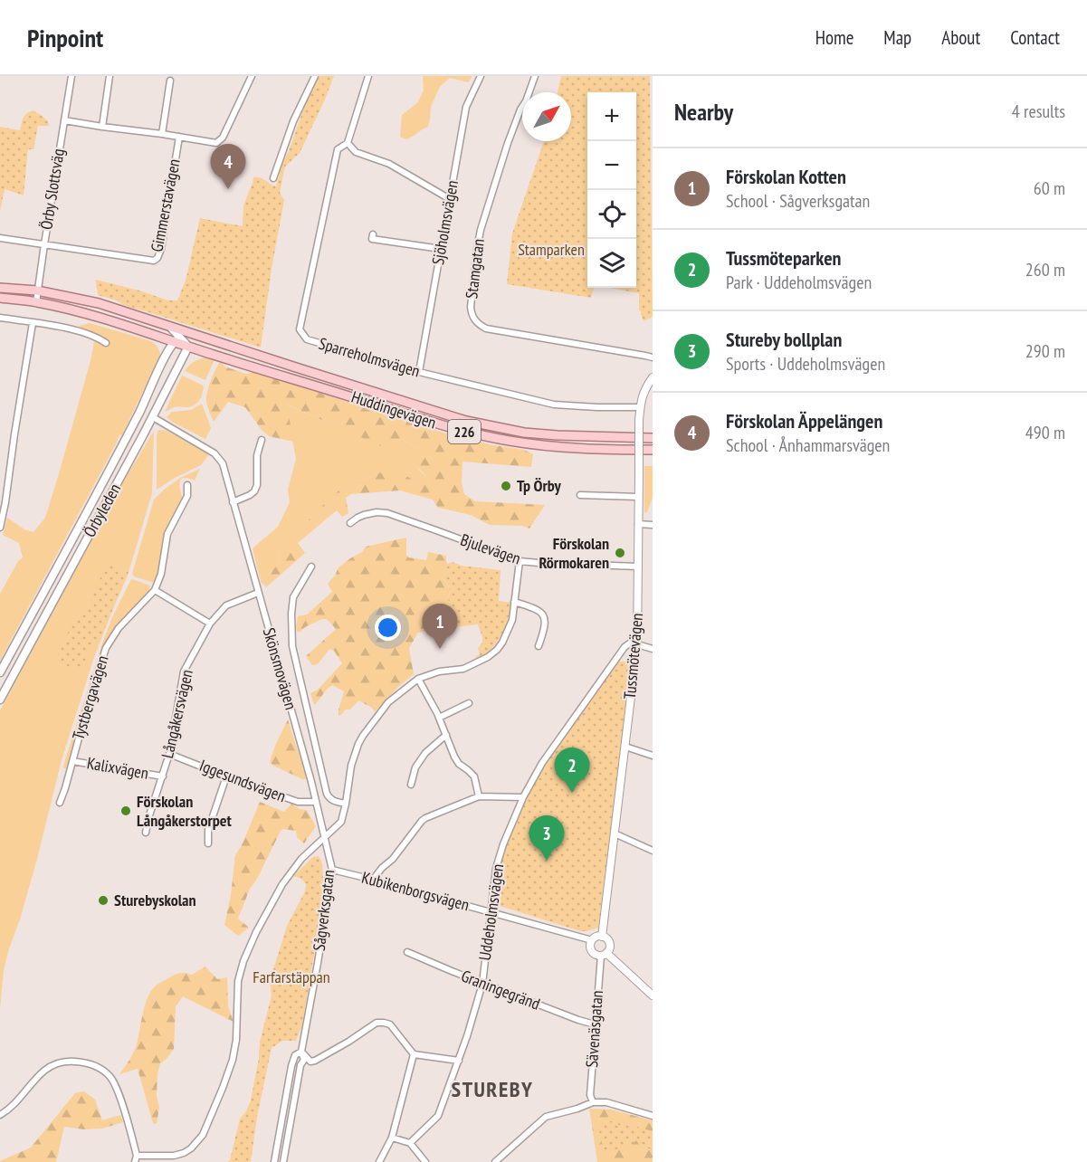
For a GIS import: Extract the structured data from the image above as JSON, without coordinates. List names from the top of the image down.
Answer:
{
  "streets": {
    "main road": ["Huddingevägen", "226", "Örbyleden"],
    "street": [
      "Örby Slottsväg",
      "Gimmerstavägen",
      "Sjöholmsvägen",
      "Stamgatan",
      "Sparreholmsvägen",
      "Bjulevägen",
      "Tussmötevägen",
      "Skönsmovägen",
      "Tystbergavägen",
      "Långåkersvägen",
      "Kalixvägen",
      "Iggesundsvägen",
      "Kubikenborgsvägen",
      "Sågverksgatan",
      "Uddeholmsvägen",
      "Graningegränd",
      "Sävenäsgatan"
    ]
  },
  "crossings": [
    ["Örby Slottsväg", "Gimmerstavägen"],
    ["Örby Slottsväg", "Huddingevägen"],
    ["Sjöholmsvägen", "Sparreholmsvägen"],
    ["Sparreholmsvägen", "Tussmötevägen"],
    ["Huddingevägen", "Örbyleden"],
    ["Örbyleden", "Skönsmovägen"],
    ["Bjulevägen", "Tussmötevägen"],
    ["Tussmötevägen", "Kubikenborgsvägen"],
    ["Tussmötevägen", "Uddeholmsvägen"],
    ["Tussmötevägen", "Sävenäsgatan"],
    ["Skönsmovägen", "Långåkersvägen"],
    ["Skönsmovägen", "Iggesundsvägen"],
    ["Skönsmovägen", "Sågverksgatan"],
    ["Tystbergavägen", "Kalixvägen"],
    ["Långåkersvägen", "Kalixvägen"],
    ["Långåkersvägen", "Iggesundsvägen"],
    ["Kubikenborgsvägen", "Sågverksgatan"],
    ["Kubikenborgsvägen", "Uddeholmsvägen"],
    ["Kubikenborgsvägen", "Sävenäsgatan"],
    ["Uddeholmsvägen", "Graningegränd"],
    ["Graningegränd", "Sävenäsgatan"]
  ],
  "districts": ["STUREBY"],
  "parks": ["Stamparken", "Farfarstäppan"],
  "places": [
    "Tp Örby",
    "Förskolan Rörmokaren",
    "Förskolan Långåkerstorpet",
    "Sturebyskolan"
  ],
  "north": "top right",
  "page": {
    "header": "Pinpoint",
    "nav": [
      "Home",
      "Map",
      "About",
      "Contact"
    ],
    "heading": ["Nearby", "4 results"],
    "map_buttons": ["+", "−"],
    "pins": [
      "4",
      "1",
      "2",
      "3"
    ],
    "list": [
      {
        "mark": "1",
        "name": "Förskolan Kotten",
        "note": "School · Sågverksgatan",
        "value": "60 m"
      },
      {
        "mark": "2",
        "name": "Tussmöteparken",
        "note": "Park · Uddeholmsvägen",
        "value": "260 m"
      },
      {
        "mark": "3",
        "name": "Stureby bollplan",
        "note": "Sports · Uddeholmsvägen",
        "value": "290 m"
      },
      {
        "mark": "4",
        "name": "Förskolan Äppelängen",
        "note": "School · Ånhammarsvägen",
        "value": "490 m"
      }
    ]
  }
}
